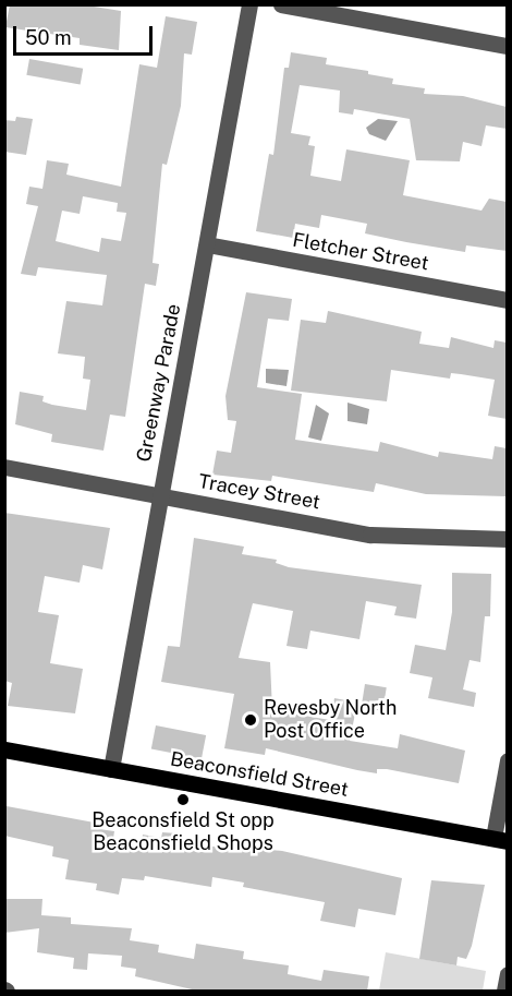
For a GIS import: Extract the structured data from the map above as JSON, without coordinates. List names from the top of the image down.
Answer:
{
  "streets": {
    "main road": ["Beaconsfield Street"],
    "street": ["Fletcher Street", "Greenway Parade", "Tracey Street"]
  },
  "crossings": [
    ["Fletcher Street", "Greenway Parade"],
    ["Greenway Parade", "Tracey Street"],
    ["Greenway Parade", "Beaconsfield Street"]
  ],
  "places": ["Revesby North Post Office", "Beaconsfield St opp Beaconsfield Shops"],
  "scale_bar": "50 m"
}
